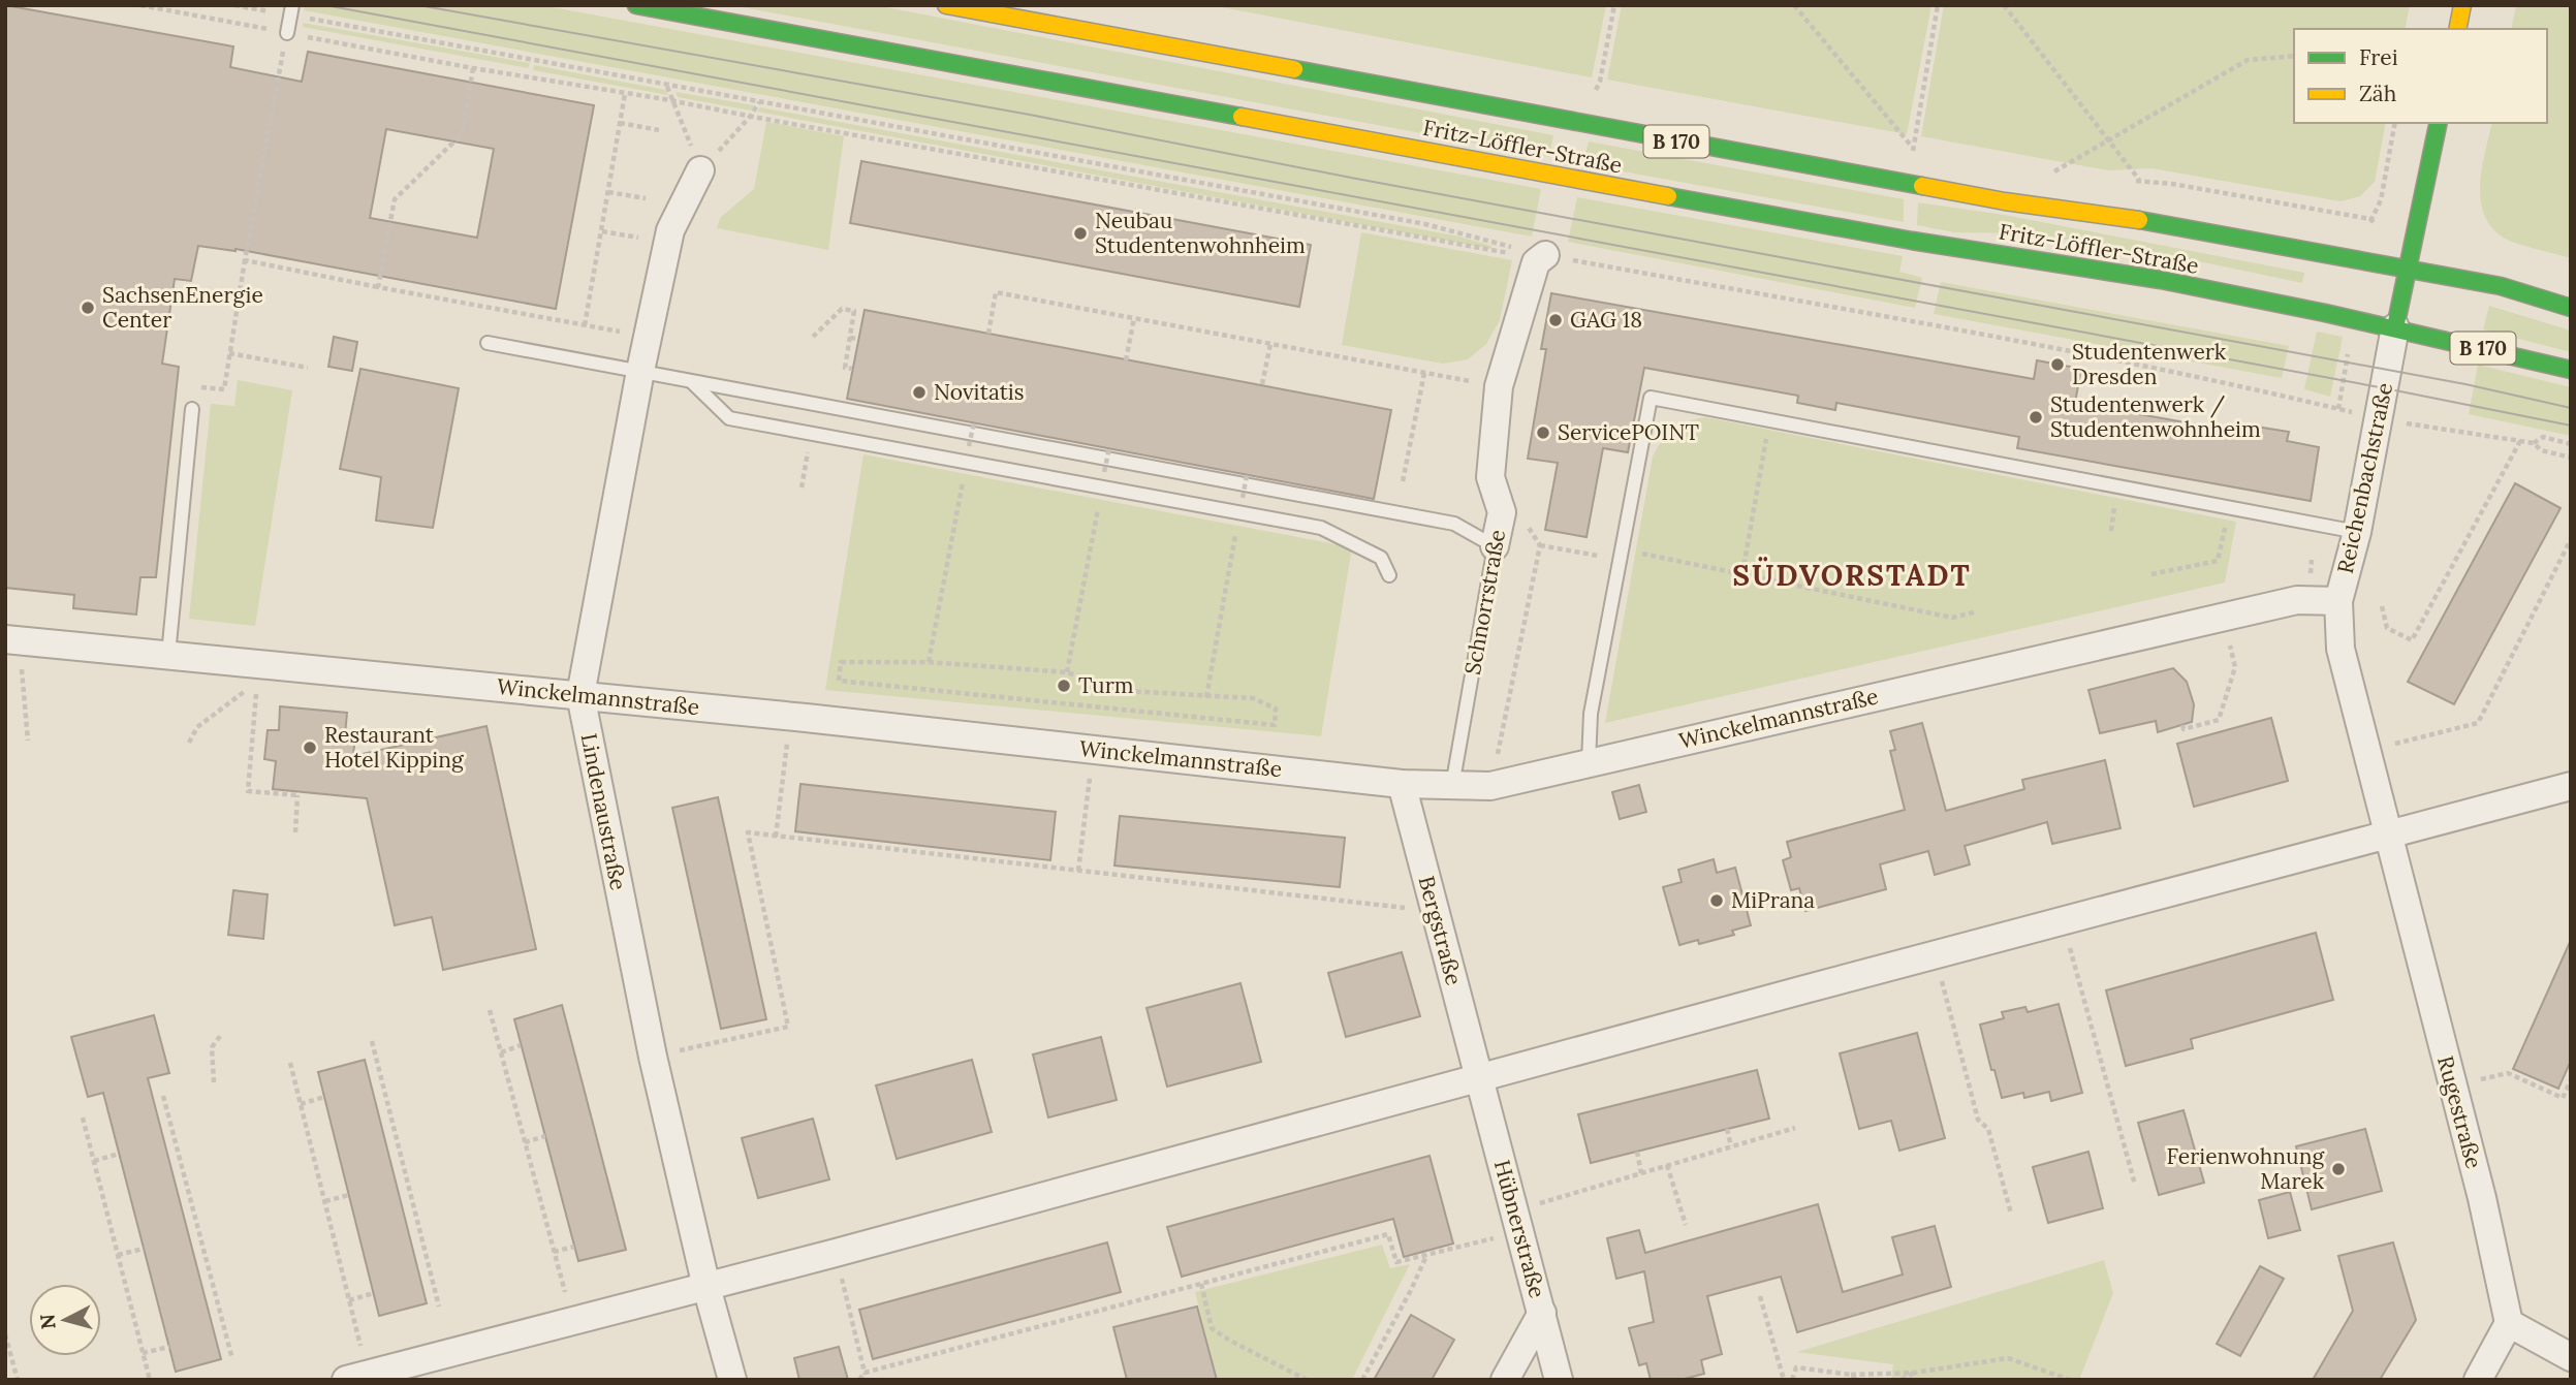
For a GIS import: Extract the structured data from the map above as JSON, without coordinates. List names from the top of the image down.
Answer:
{
  "streets": {
    "main road": ["B 170", "Fritz-Löffler-Straße", "Reichenbachstraße"],
    "street": [
      "Schnorrstraße",
      "Winckelmannstraße",
      "Lindenaustraße",
      "Bergstraße",
      "Rugestraße",
      "Hübnerstraße"
    ]
  },
  "crossings": [
    ["Fritz-Löffler-Straße", "Reichenbachstraße"],
    ["Reichenbachstraße", "Winckelmannstraße"],
    ["Reichenbachstraße", "Rugestraße"],
    ["Schnorrstraße", "Winckelmannstraße"],
    ["Winckelmannstraße", "Lindenaustraße"],
    ["Winckelmannstraße", "Bergstraße"],
    ["Bergstraße", "Hübnerstraße"]
  ],
  "districts": ["SÜDVORSTADT"],
  "places": [
    "Neubau Studentenwohnheim",
    "SachsenEnergie Center",
    "GAG 18",
    "Studentenwerk Dresden",
    "Novitatis",
    "Studentenwerk / Studentenwohnheim",
    "ServicePOINT",
    "Turm",
    "Restaurant Hotel Kipping",
    "MiPrana",
    "Ferienwohnung Marek"
  ],
  "legend": ["Frei", "Zäh"],
  "north": "left"
}
